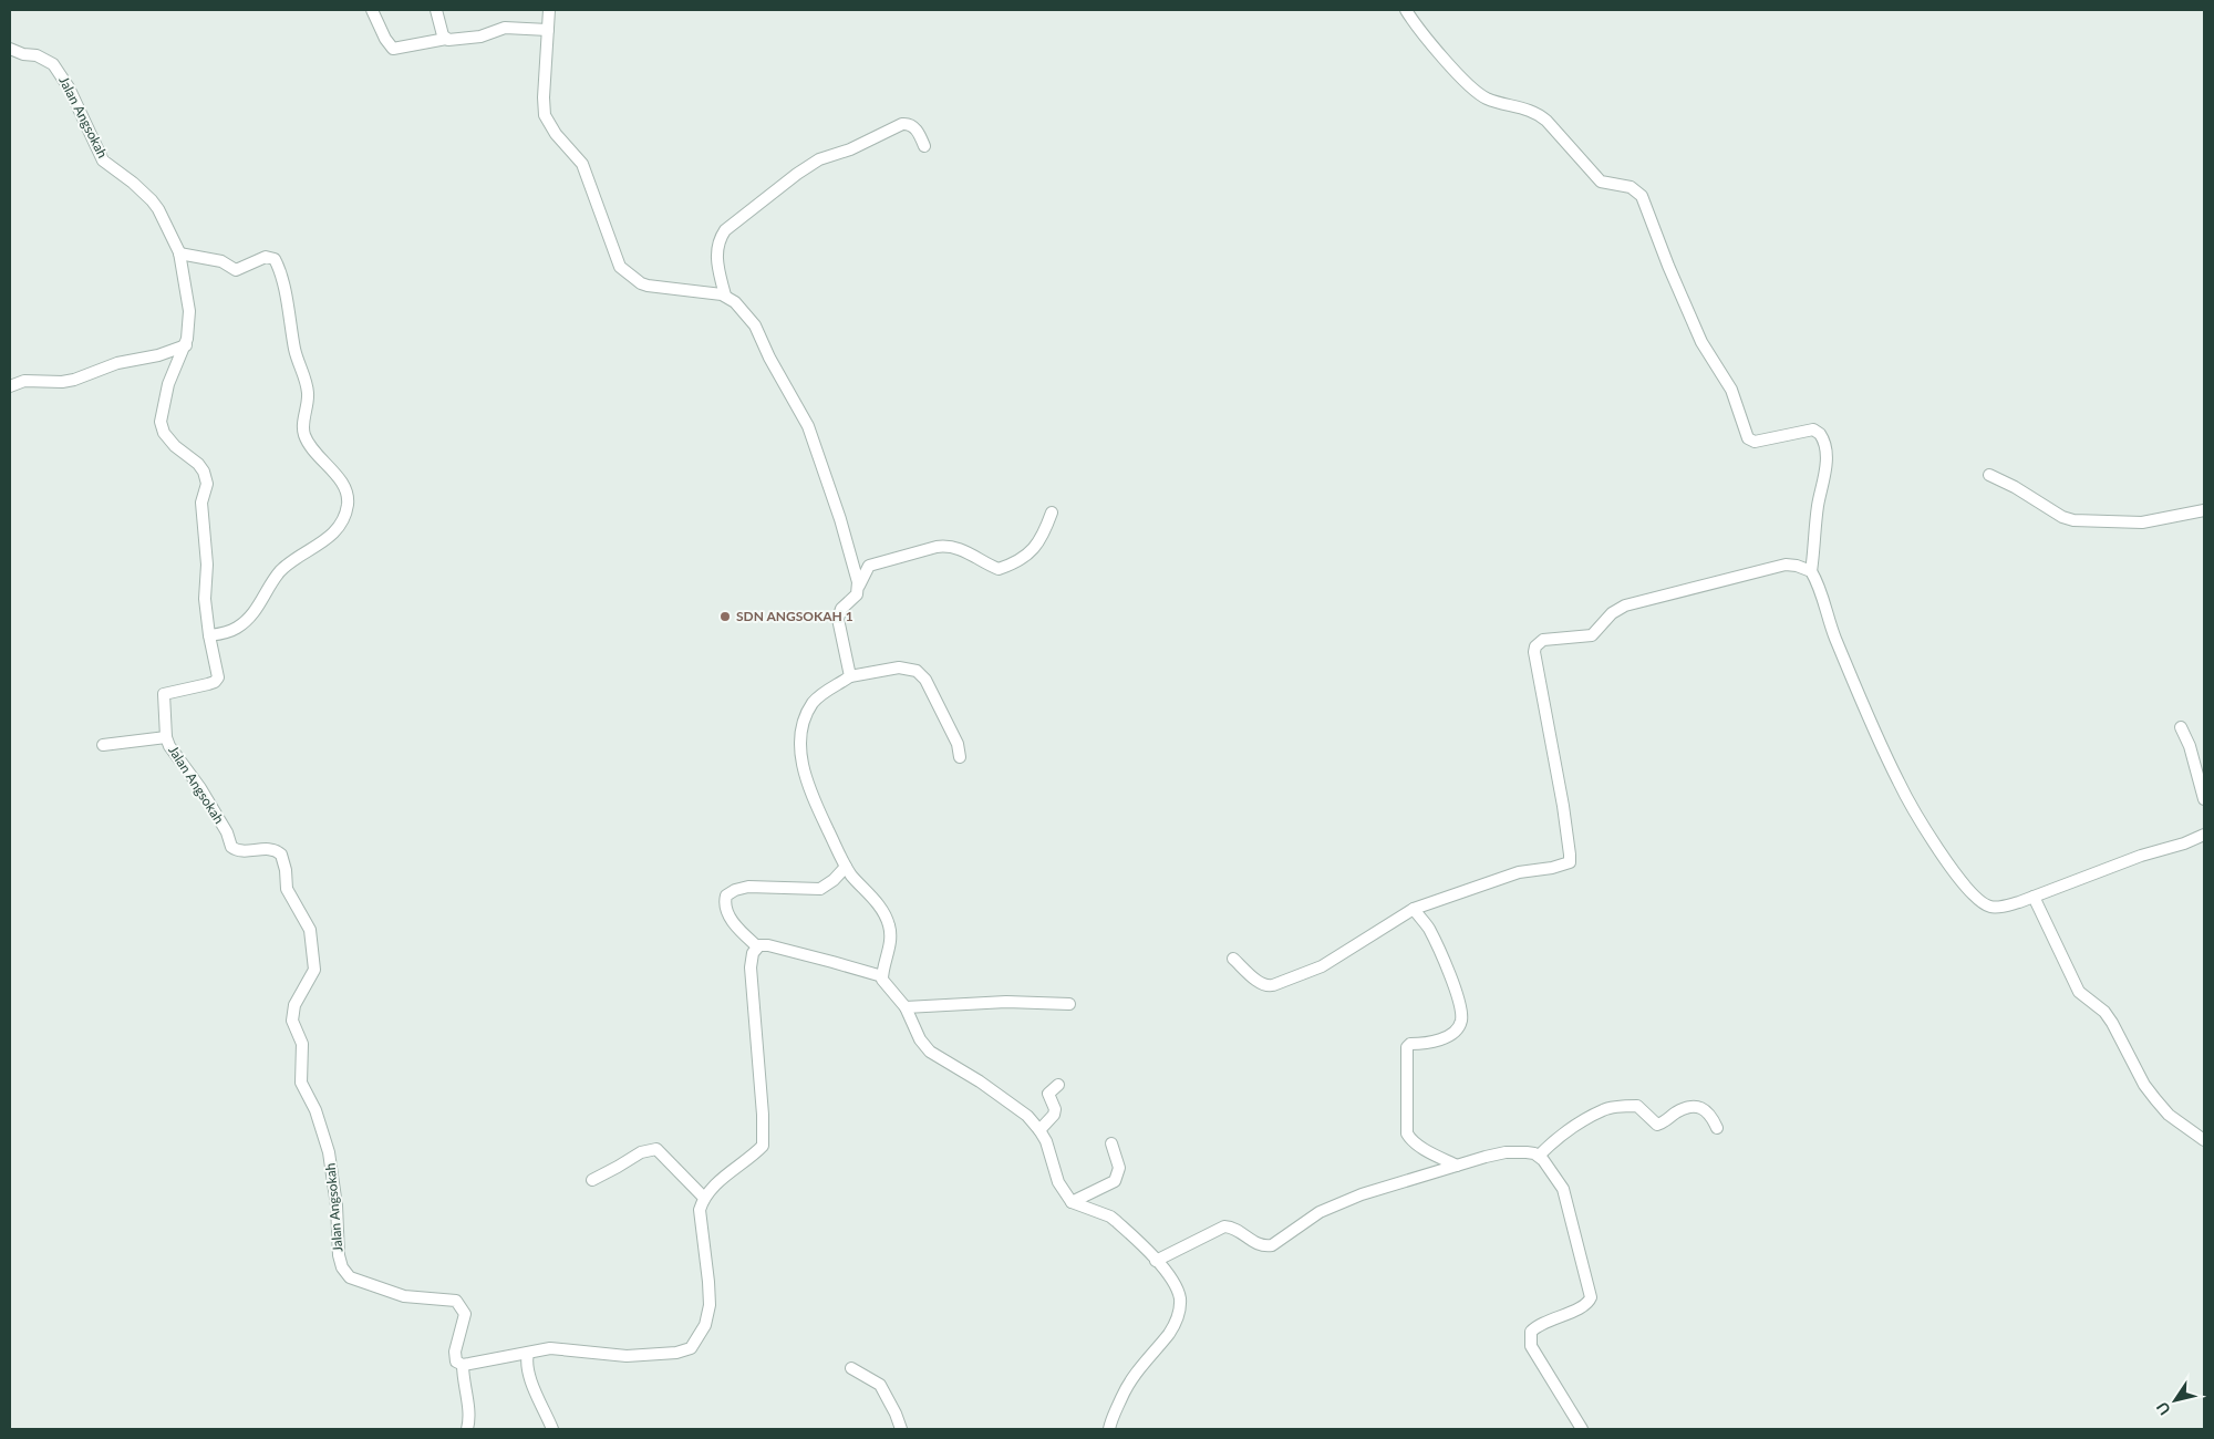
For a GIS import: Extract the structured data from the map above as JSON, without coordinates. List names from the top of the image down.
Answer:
{
  "streets": {
    "street": ["Jalan Angsokah"]
  },
  "places": ["SDN ANGSOKAH 1"],
  "north": "bottom left"
}
